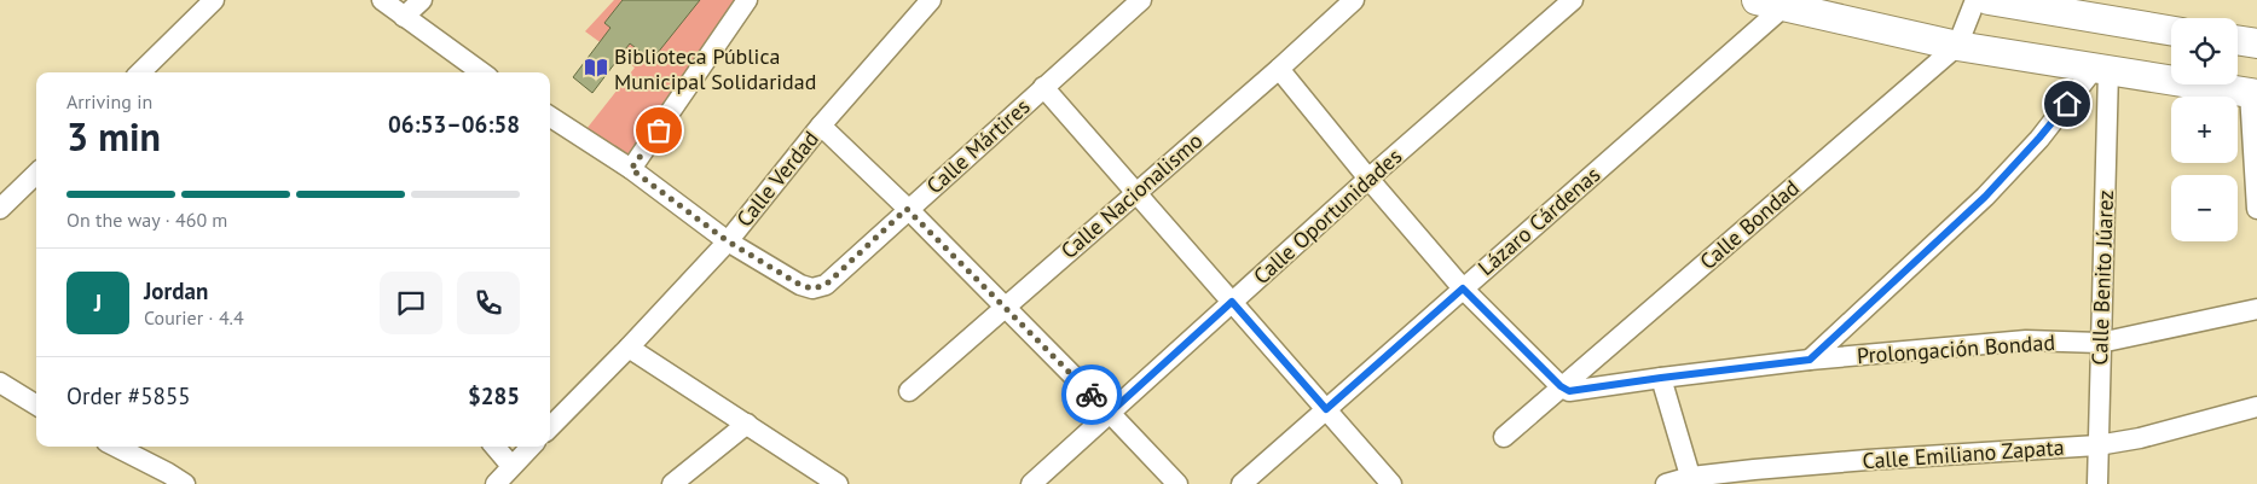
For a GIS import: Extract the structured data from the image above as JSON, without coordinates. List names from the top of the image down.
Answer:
{
  "streets": {
    "street": [
      "Calle Mártires",
      "Calle Verdad",
      "Calle Nacionalismo",
      "Calle Oportunidades",
      "Lázaro Cárdenas",
      "Calle Bondad",
      "Calle Benito Júarez",
      "Prolongación Bondad",
      "Calle Emiliano Zapata"
    ]
  },
  "crossings": [
    ["Calle Mártires", "Calle Verdad"],
    ["Calle Bondad", "Prolongación Bondad"],
    ["Calle Benito Júarez", "Prolongación Bondad"],
    ["Calle Benito Júarez", "Calle Emiliano Zapata"]
  ],
  "places": {
    "library": ["Biblioteca Pública Municipal Solidaridad"]
  },
  "page": {
    "map_buttons": ["+", "−"],
    "heading": ["3 min", "Arriving in", "06:53–06:58"],
    "panel": [
      "Jordan",
      "Courier · 4.4",
      "Order #5855",
      "$285"
    ],
    "bar": "On the way · 460 m",
    "round": "J"
  }
}
